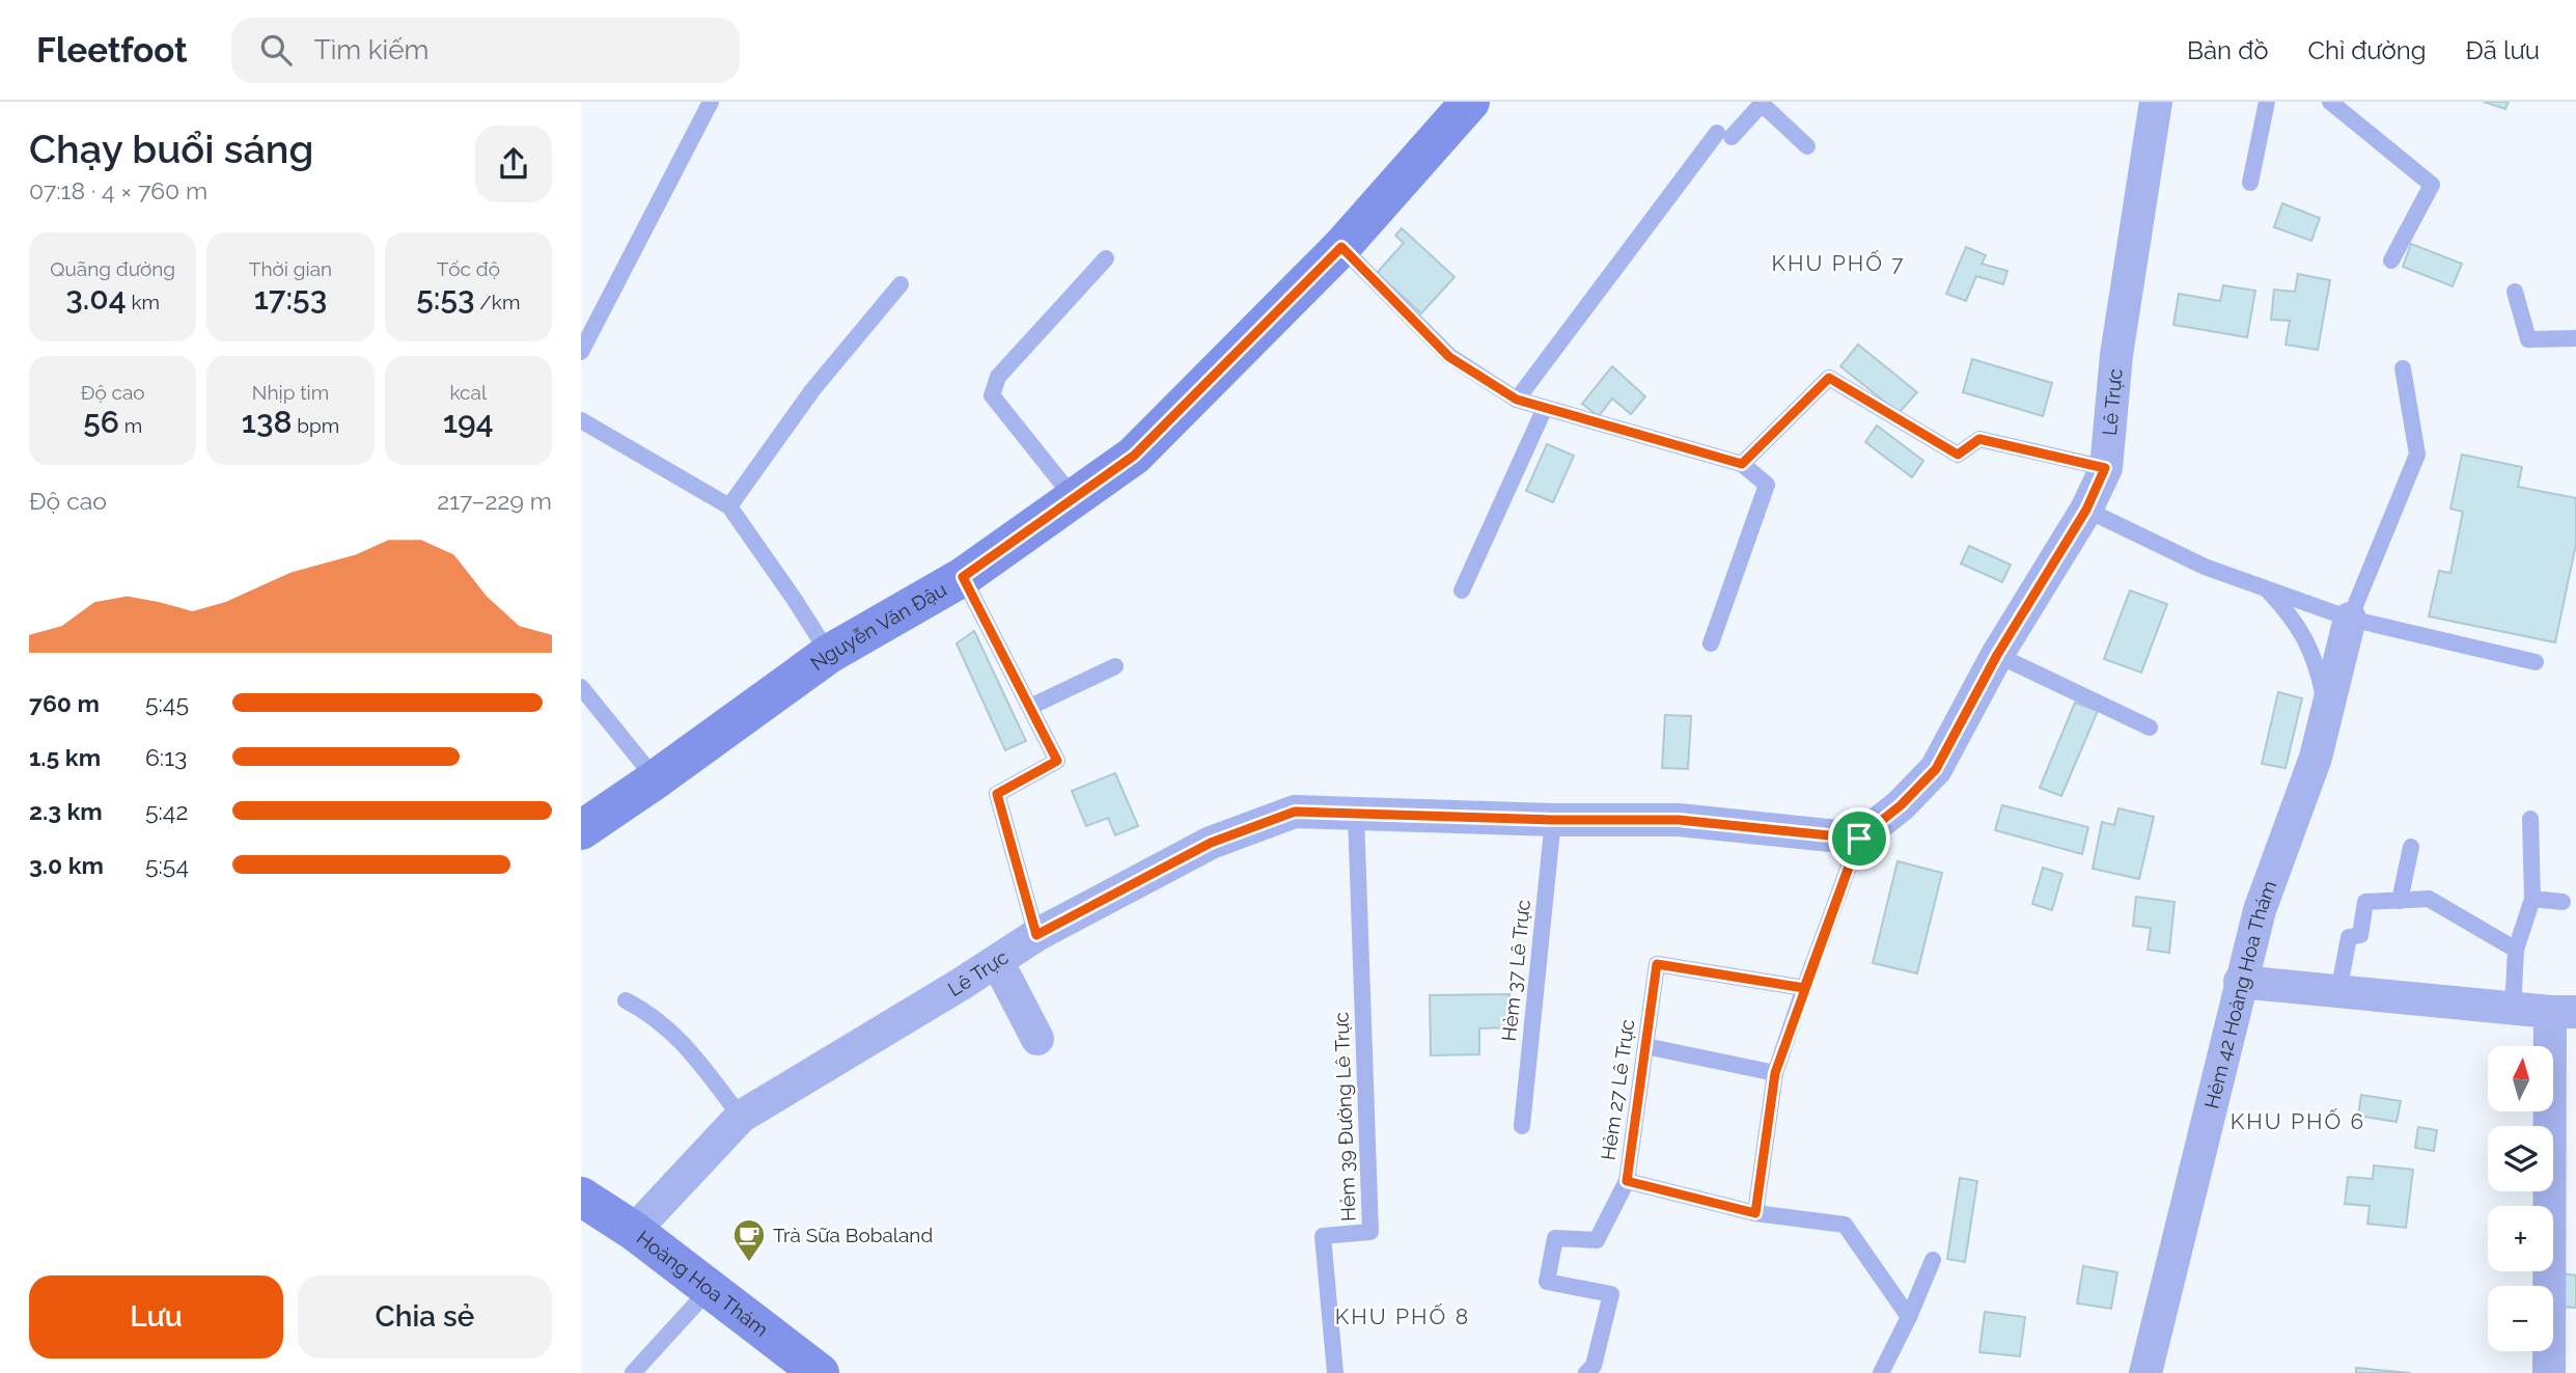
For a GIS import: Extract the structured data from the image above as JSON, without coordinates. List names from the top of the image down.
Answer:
{
  "streets": {
    "street": [
      "Lê Trực",
      "Nguyễn Văn Đậu",
      "Hẻm 42 Hoàng Hoa Thám",
      "Hoàng Hoa Thám"
    ],
    "lane": ["Hẻm 37 Lê Trực", "Hẻm 27 Lê Trực", "Hẻm 39 Đường Lê Trực"]
  },
  "crossings": [
    ["Lê Trực", "Hẻm 37 Lê Trực"],
    ["Lê Trực", "Hẻm 39 Đường Lê Trực"],
    ["Lê Trực", "Hoàng Hoa Thám"]
  ],
  "districts": ["KHU PHỐ 7", "KHU PHỐ 6", "KHU PHỐ 8"],
  "places": {
    "cafe": ["Trà Sữa Bobaland"]
  },
  "north": "top",
  "page": {
    "header": "Fleetfoot",
    "search": "Tìm kiếm",
    "nav": ["Bản đồ", "Chỉ đường", "Đã lưu"],
    "heading": ["Chạy buổi sáng", "07:18 · 4 × 760 m"],
    "stats": [
      ["Quãng đường", "3.04 km"],
      ["Thời gian", "17:53"],
      ["Tốc độ", "5:53 /km"],
      ["Độ cao", "56 m"],
      ["Nhịp tim", "138 bpm"],
      ["kcal", "194"]
    ],
    "chart": ["Độ cao", "217–229 m"],
    "list": [
      {
        "name": "760 m",
        "note": "5:45"
      },
      {
        "name": "1.5 km",
        "note": "6:13"
      },
      {
        "name": "2.3 km",
        "note": "5:42"
      },
      {
        "name": "3.0 km",
        "note": "5:54"
      }
    ],
    "map_buttons": ["+", "−"],
    "buttons": ["Lưu", "Chia sẻ"]
  }
}
